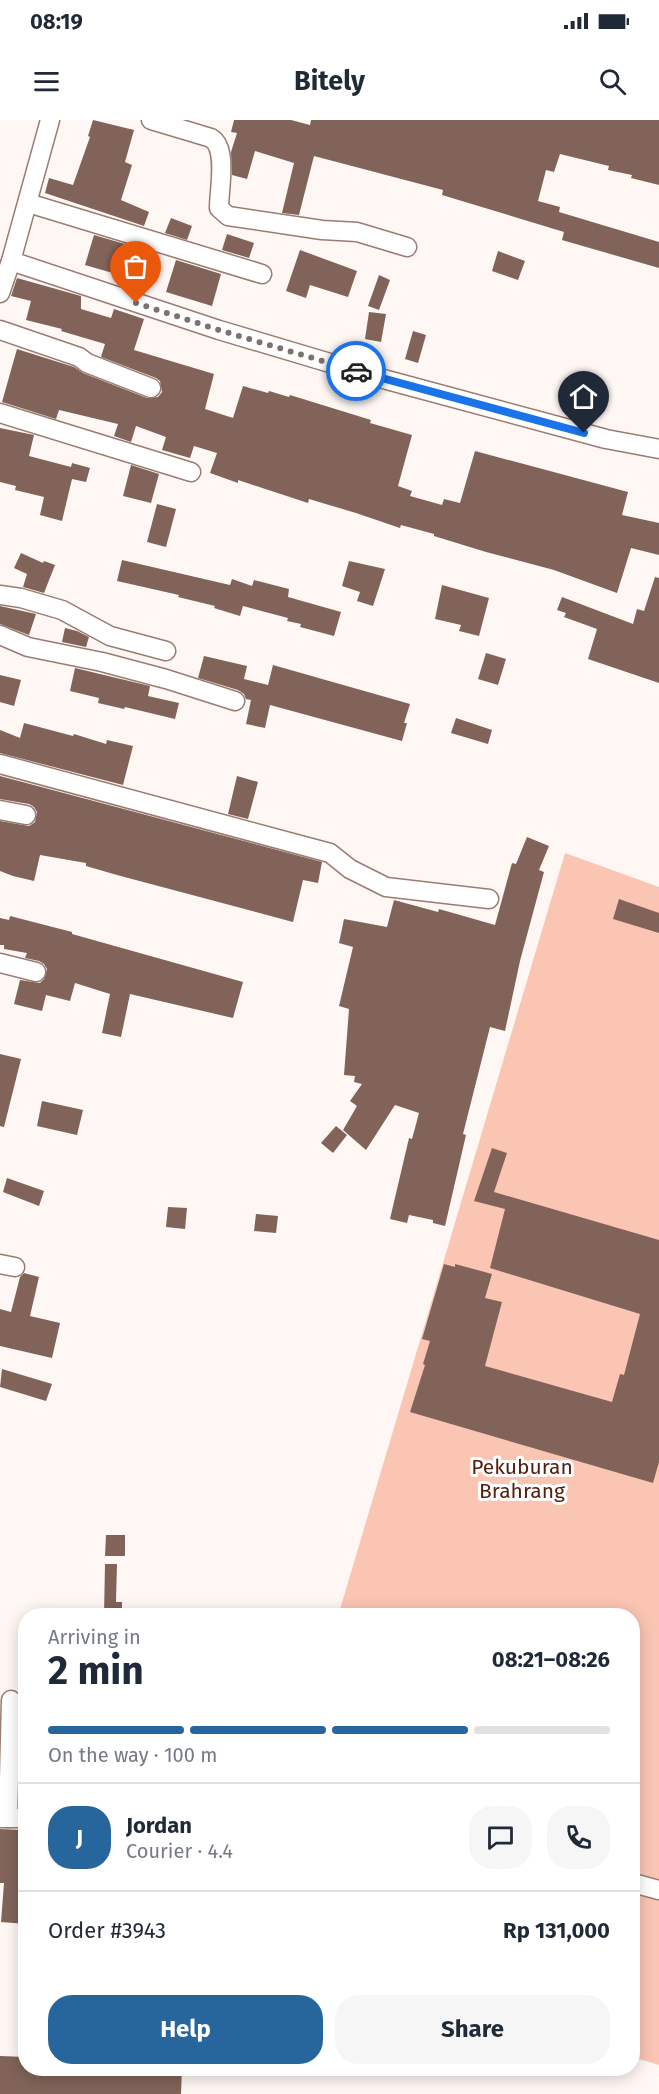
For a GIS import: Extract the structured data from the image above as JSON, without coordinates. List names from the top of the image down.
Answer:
{
  "parks": ["Pekuburan Brahrang"],
  "page": {
    "status": "08:19",
    "header": "Bitely",
    "heading": ["2 min", "Arriving in", "08:21–08:26"],
    "panel": [
      "Jordan",
      "Courier · 4.4",
      "Order #3943",
      "Rp 131,000"
    ],
    "bar": "On the way · 100 m",
    "round": "J",
    "buttons": ["Help", "Share"]
  }
}
